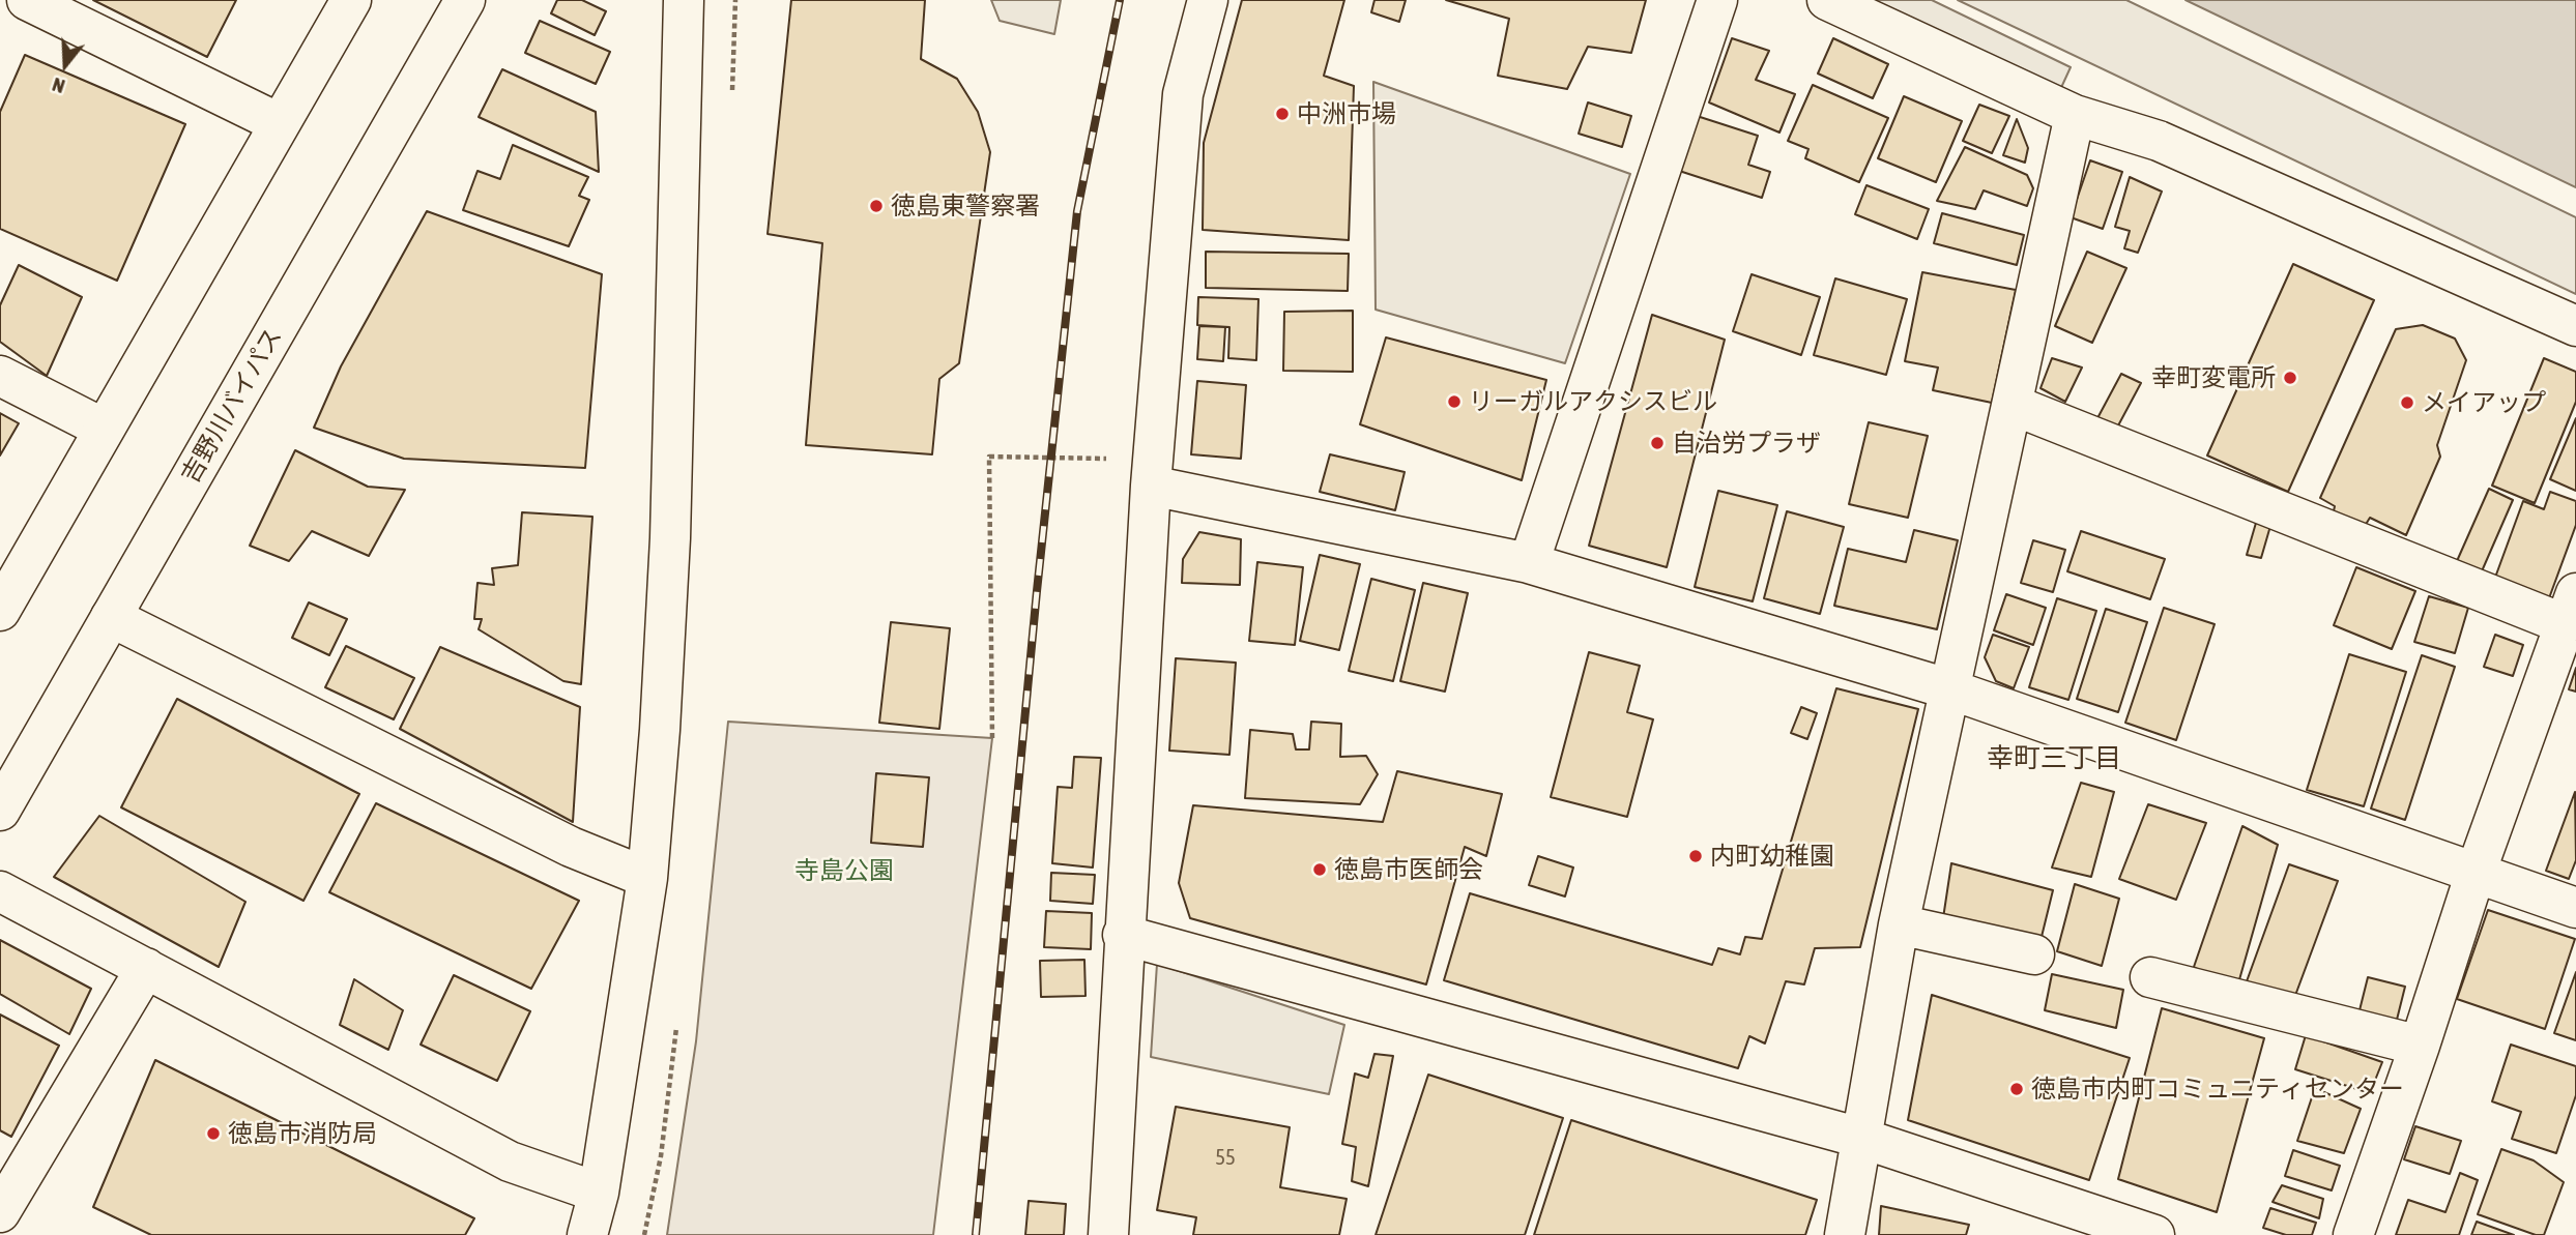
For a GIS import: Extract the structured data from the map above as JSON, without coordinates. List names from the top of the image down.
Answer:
{
  "streets": {
    "main road": ["吉野川バイパス"]
  },
  "districts": ["幸町三丁目"],
  "parks": ["寺島公園"],
  "places": [
    "中洲市場",
    "徳島東警察署",
    "幸町変電所",
    "リーガルアクシスビル",
    "メイアップ",
    "自治労プラザ",
    "内町幼稚園",
    "徳島市医師会",
    "徳島市内町コミュニティセンター",
    "徳島市消防局"
  ],
  "house_numbers": ["55"],
  "north": "bottom"
}
